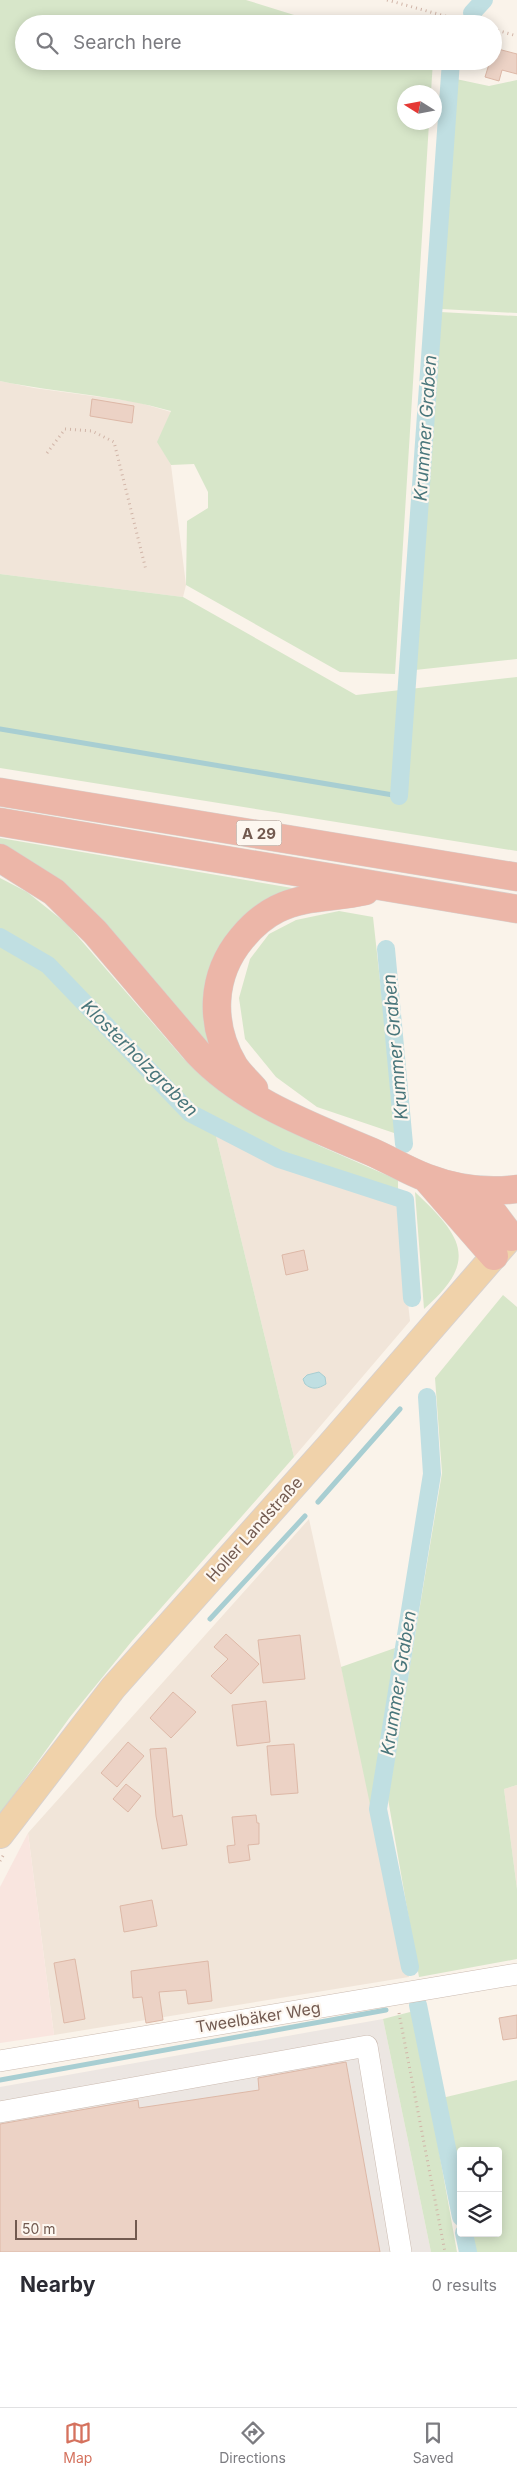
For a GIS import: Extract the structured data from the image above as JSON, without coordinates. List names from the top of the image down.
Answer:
{
  "streets": {
    "highway": ["A 29"],
    "main road": ["Holler Landstraße"],
    "street": ["Tweelbäker Weg"]
  },
  "water": ["Krummer Graben", "Klosterholzgraben"],
  "scale_bar": "50 m",
  "north": "left",
  "page": {
    "search": "Search here",
    "scale": "50 m",
    "heading": ["Nearby", "0 results"],
    "nav": ["Map", "Directions", "Saved"]
  }
}
